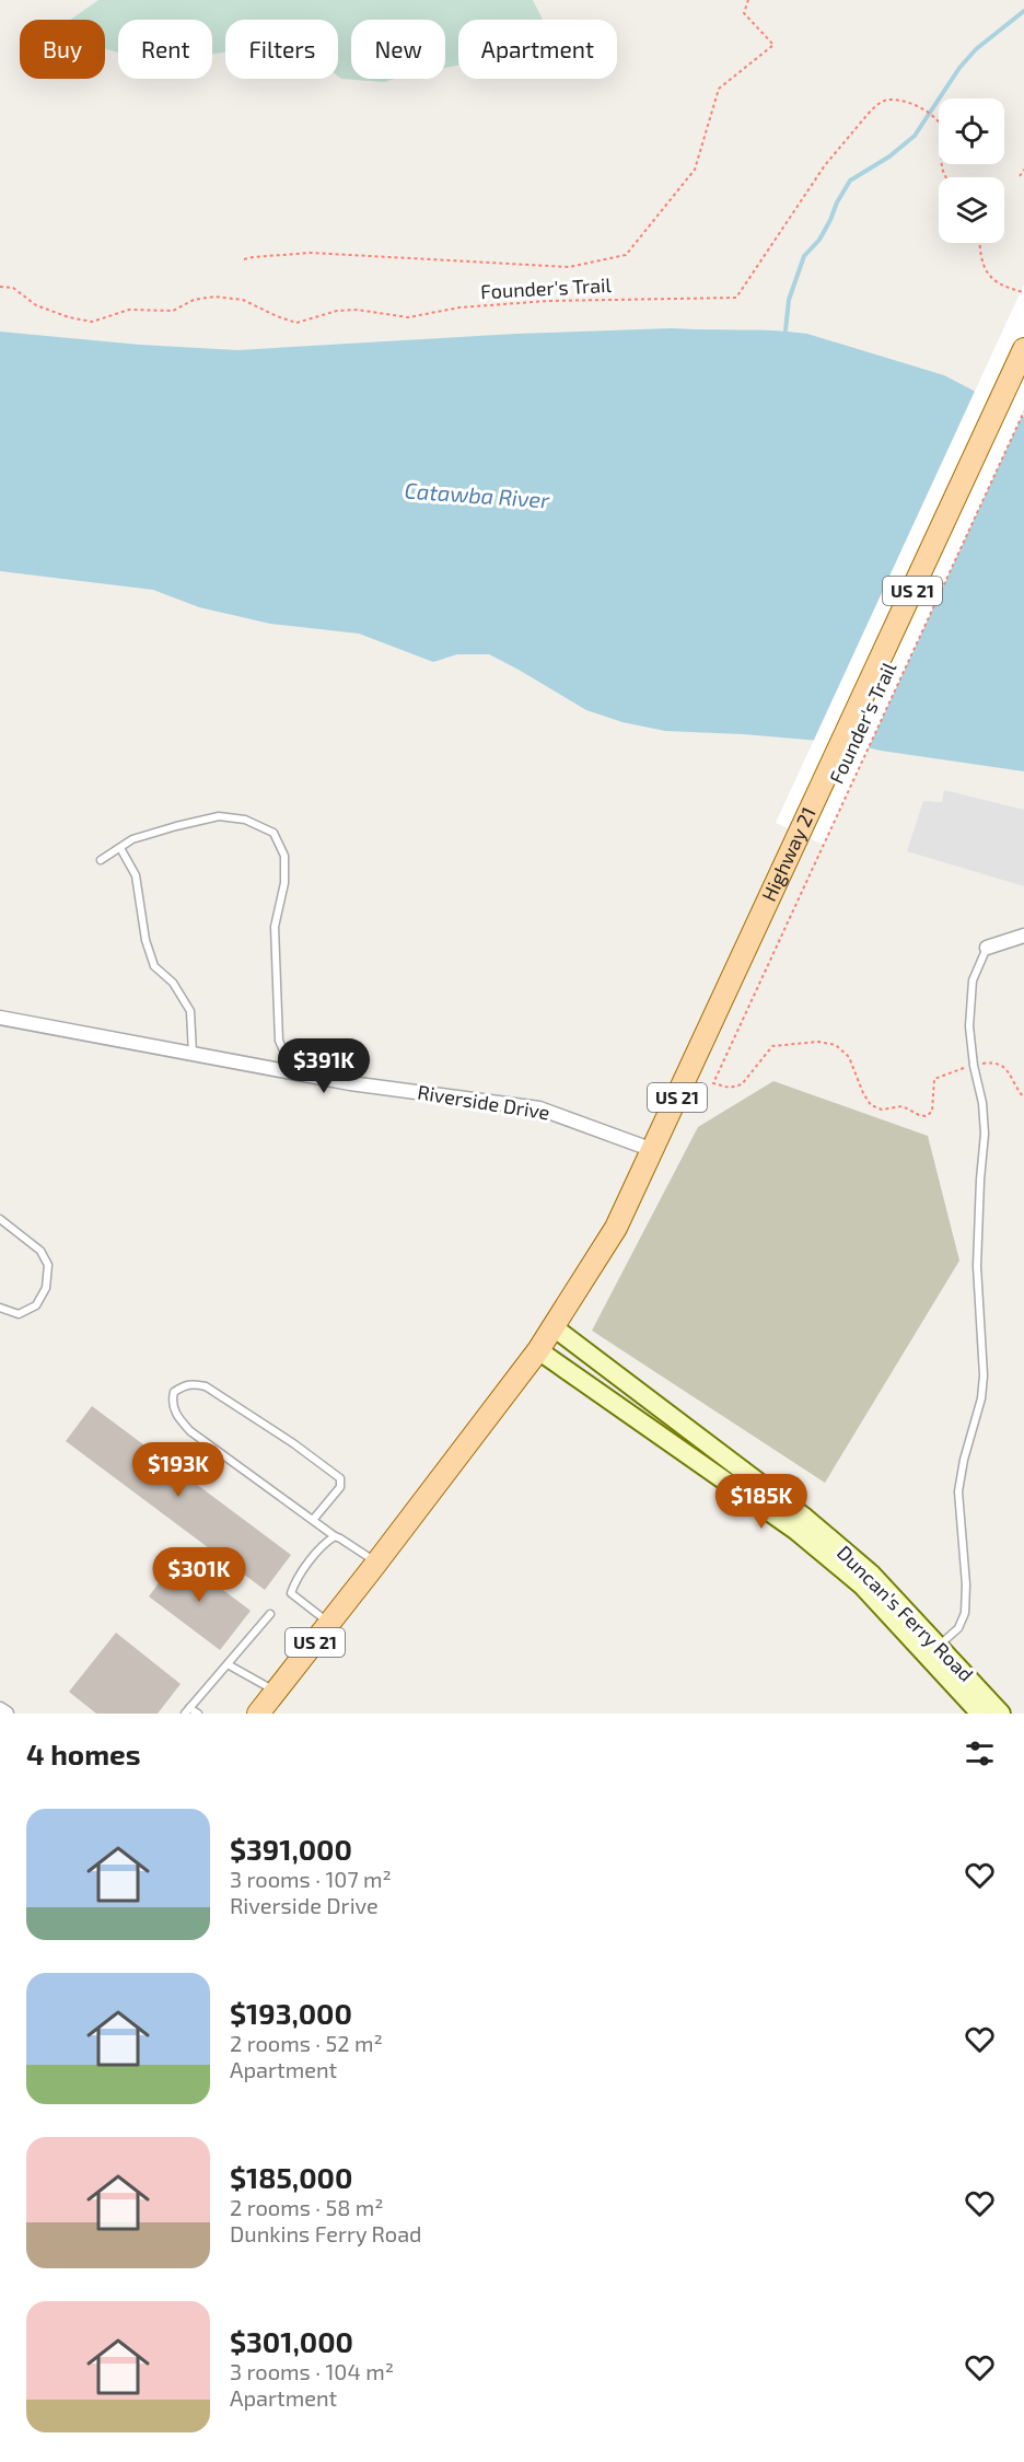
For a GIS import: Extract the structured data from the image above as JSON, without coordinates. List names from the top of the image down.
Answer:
{
  "streets": {
    "main road": ["US 21", "Highway 21"],
    "street": ["Riverside Drive", "Duncan's Ferry Road"],
    "path": ["Founder's Trail"]
  },
  "crossings": [
    ["US 21", "Highway 21"],
    ["Highway 21", "Riverside Drive"],
    ["Highway 21", "Duncan's Ferry Road"]
  ],
  "water": ["Catawba River"],
  "page": {
    "chip": [
      "Buy",
      "Rent",
      "Filters",
      "New",
      "Apartment"
    ],
    "price": [
      "$391K",
      "$193K",
      "$185K",
      "$301K"
    ],
    "heading": "4 homes",
    "list": [
      {
        "name": "$391,000",
        "note": "3 rooms · 107 m² · Riverside Drive"
      },
      {
        "name": "$193,000",
        "note": "2 rooms · 52 m² · Apartment"
      },
      {
        "name": "$185,000",
        "note": "2 rooms · 58 m² · Dunkins Ferry Road"
      },
      {
        "name": "$301,000",
        "note": "3 rooms · 104 m² · Apartment"
      }
    ]
  }
}
